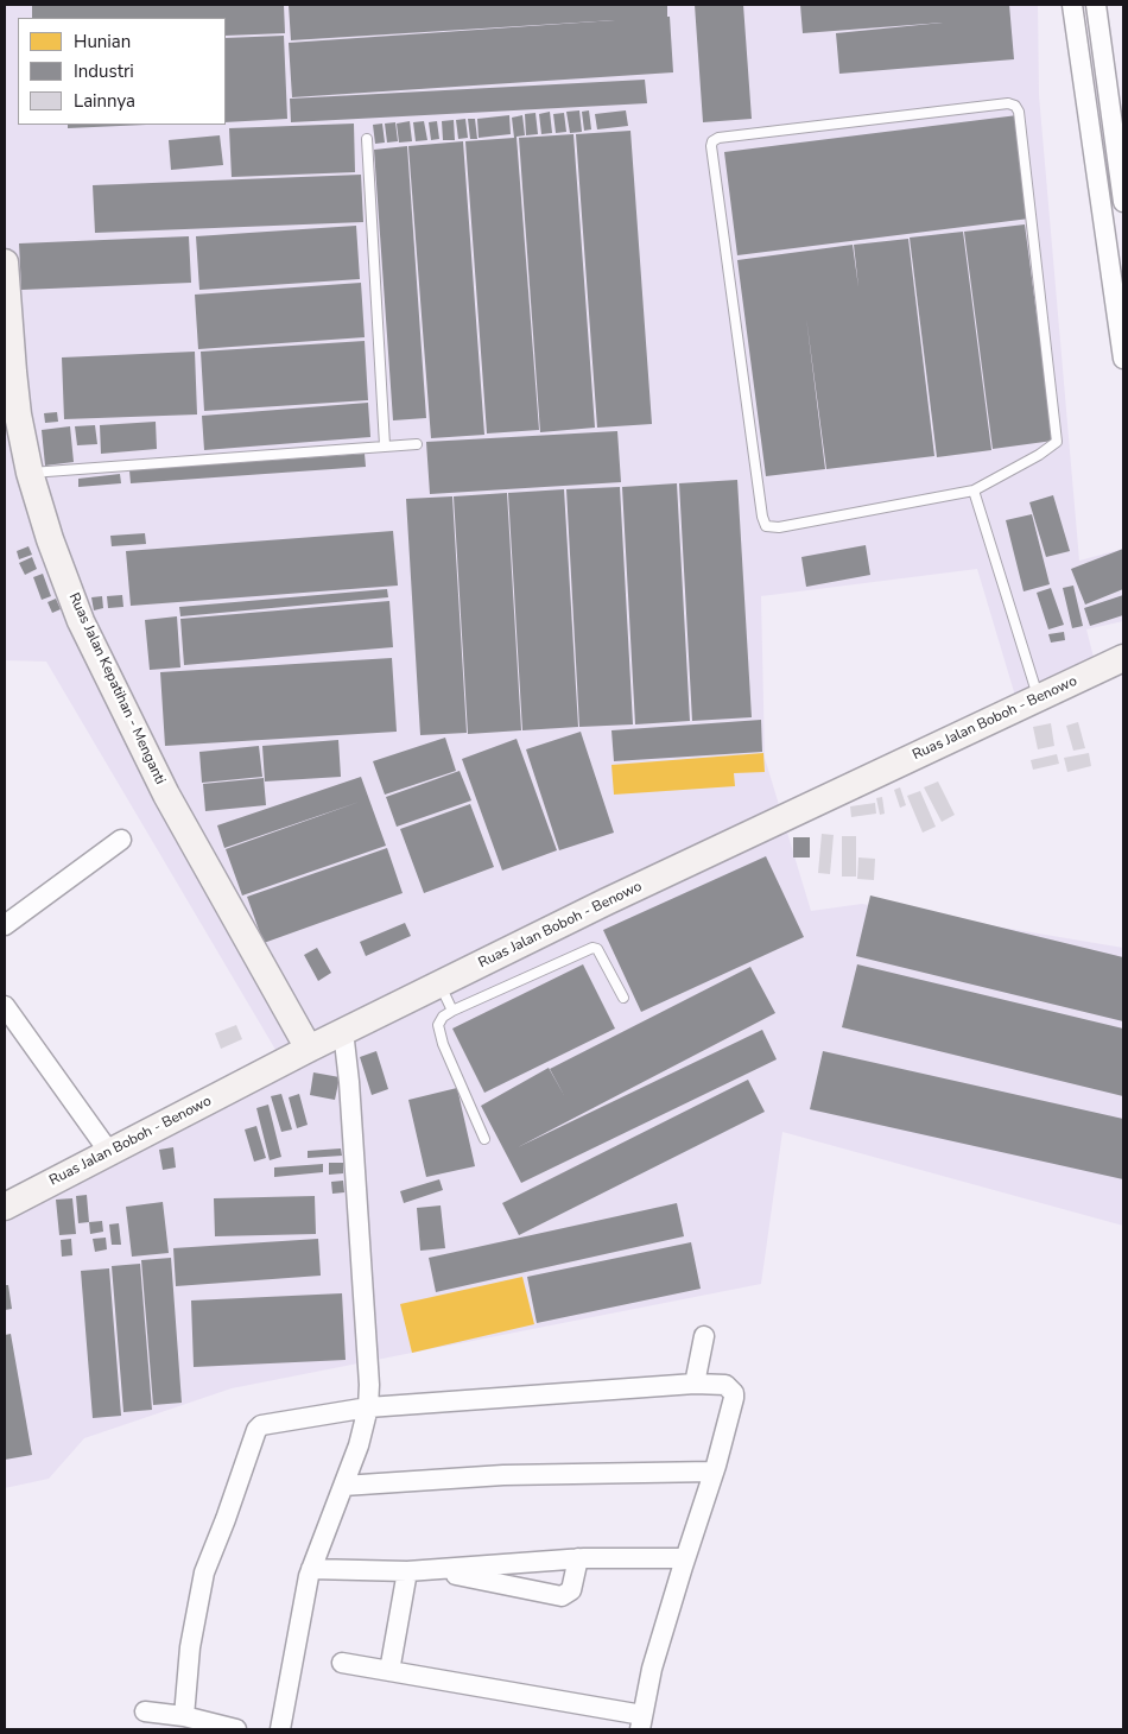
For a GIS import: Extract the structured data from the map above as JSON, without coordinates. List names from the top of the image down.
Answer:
{
  "streets": {
    "main road": ["Ruas Jalan Kepatihan - Menganti", "Ruas Jalan Boboh - Benowo"]
  },
  "crossings": [
    ["Ruas Jalan Kepatihan - Menganti", "Ruas Jalan Boboh - Benowo"]
  ],
  "legend": ["Hunian", "Industri", "Lainnya"]
}
